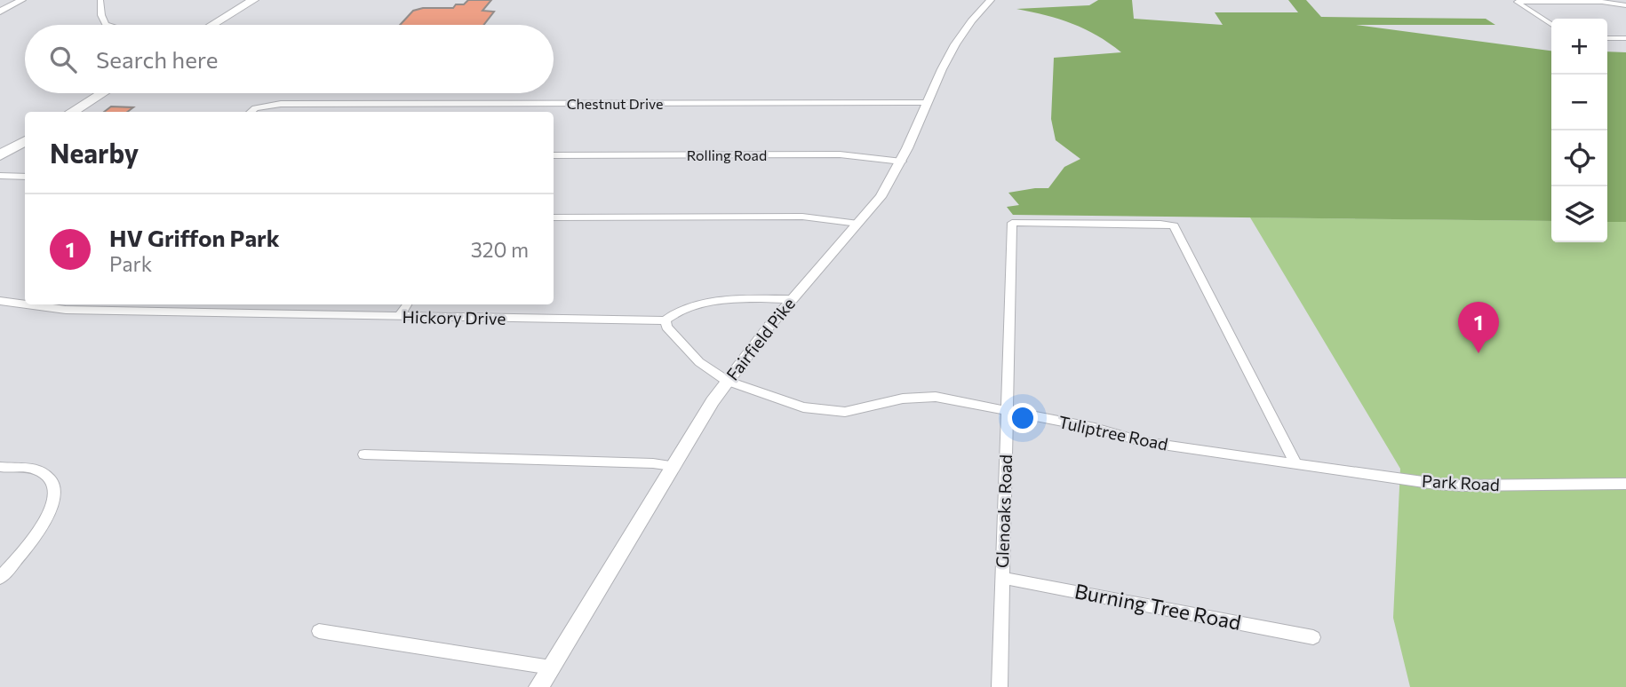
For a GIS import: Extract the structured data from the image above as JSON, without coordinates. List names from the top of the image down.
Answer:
{
  "streets": {
    "street": [
      "Chestnut Drive",
      "Rolling Road",
      "Hickory Drive",
      "Fairfield Pike",
      "Tuliptree Road",
      "Park Road",
      "Glenoaks Road",
      "Burning Tree Road"
    ]
  },
  "crossings": [
    ["Chestnut Drive", "Fairfield Pike"],
    ["Rolling Road", "Fairfield Pike"],
    ["Hickory Drive", "Fairfield Pike"],
    ["Hickory Drive", "Tuliptree Road"],
    ["Fairfield Pike", "Tuliptree Road"],
    ["Tuliptree Road", "Park Road"],
    ["Tuliptree Road", "Glenoaks Road"],
    ["Park Road", "Glenoaks Road"],
    ["Glenoaks Road", "Burning Tree Road"]
  ],
  "page": {
    "map_buttons": ["+", "−"],
    "search": "Search here",
    "heading": "Nearby",
    "list": [
      {
        "mark": "1",
        "name": "HV Griffon Park",
        "note": "Park",
        "value": "320 m"
      }
    ],
    "pins": "1"
  }
}
